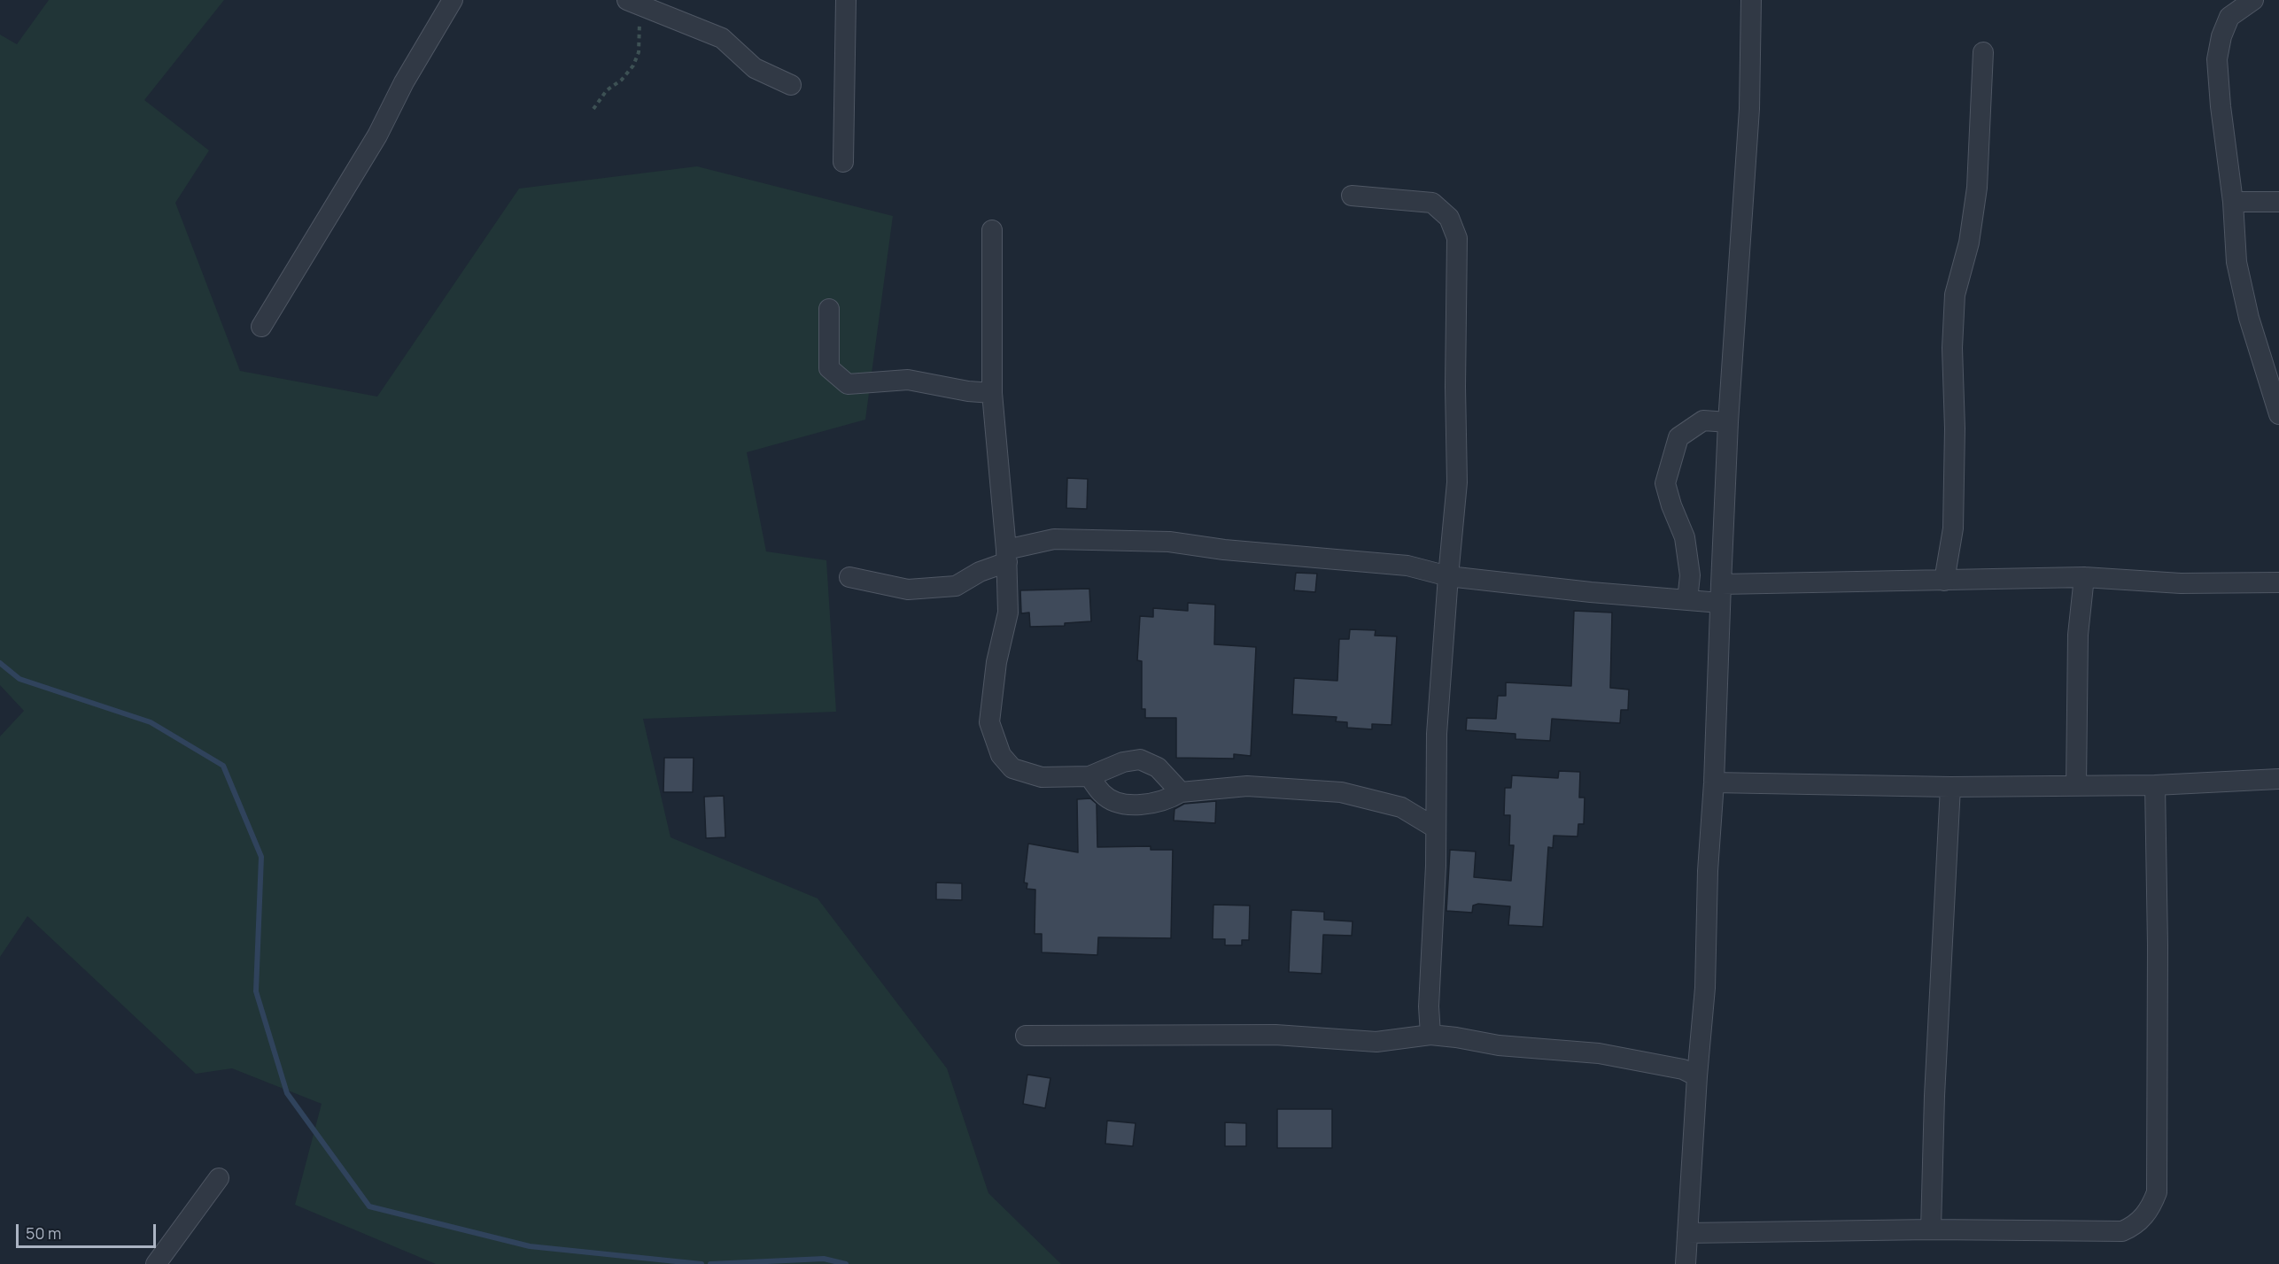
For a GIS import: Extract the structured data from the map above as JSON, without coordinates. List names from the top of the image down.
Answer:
{
  "scale_bar": "50 m"
}
